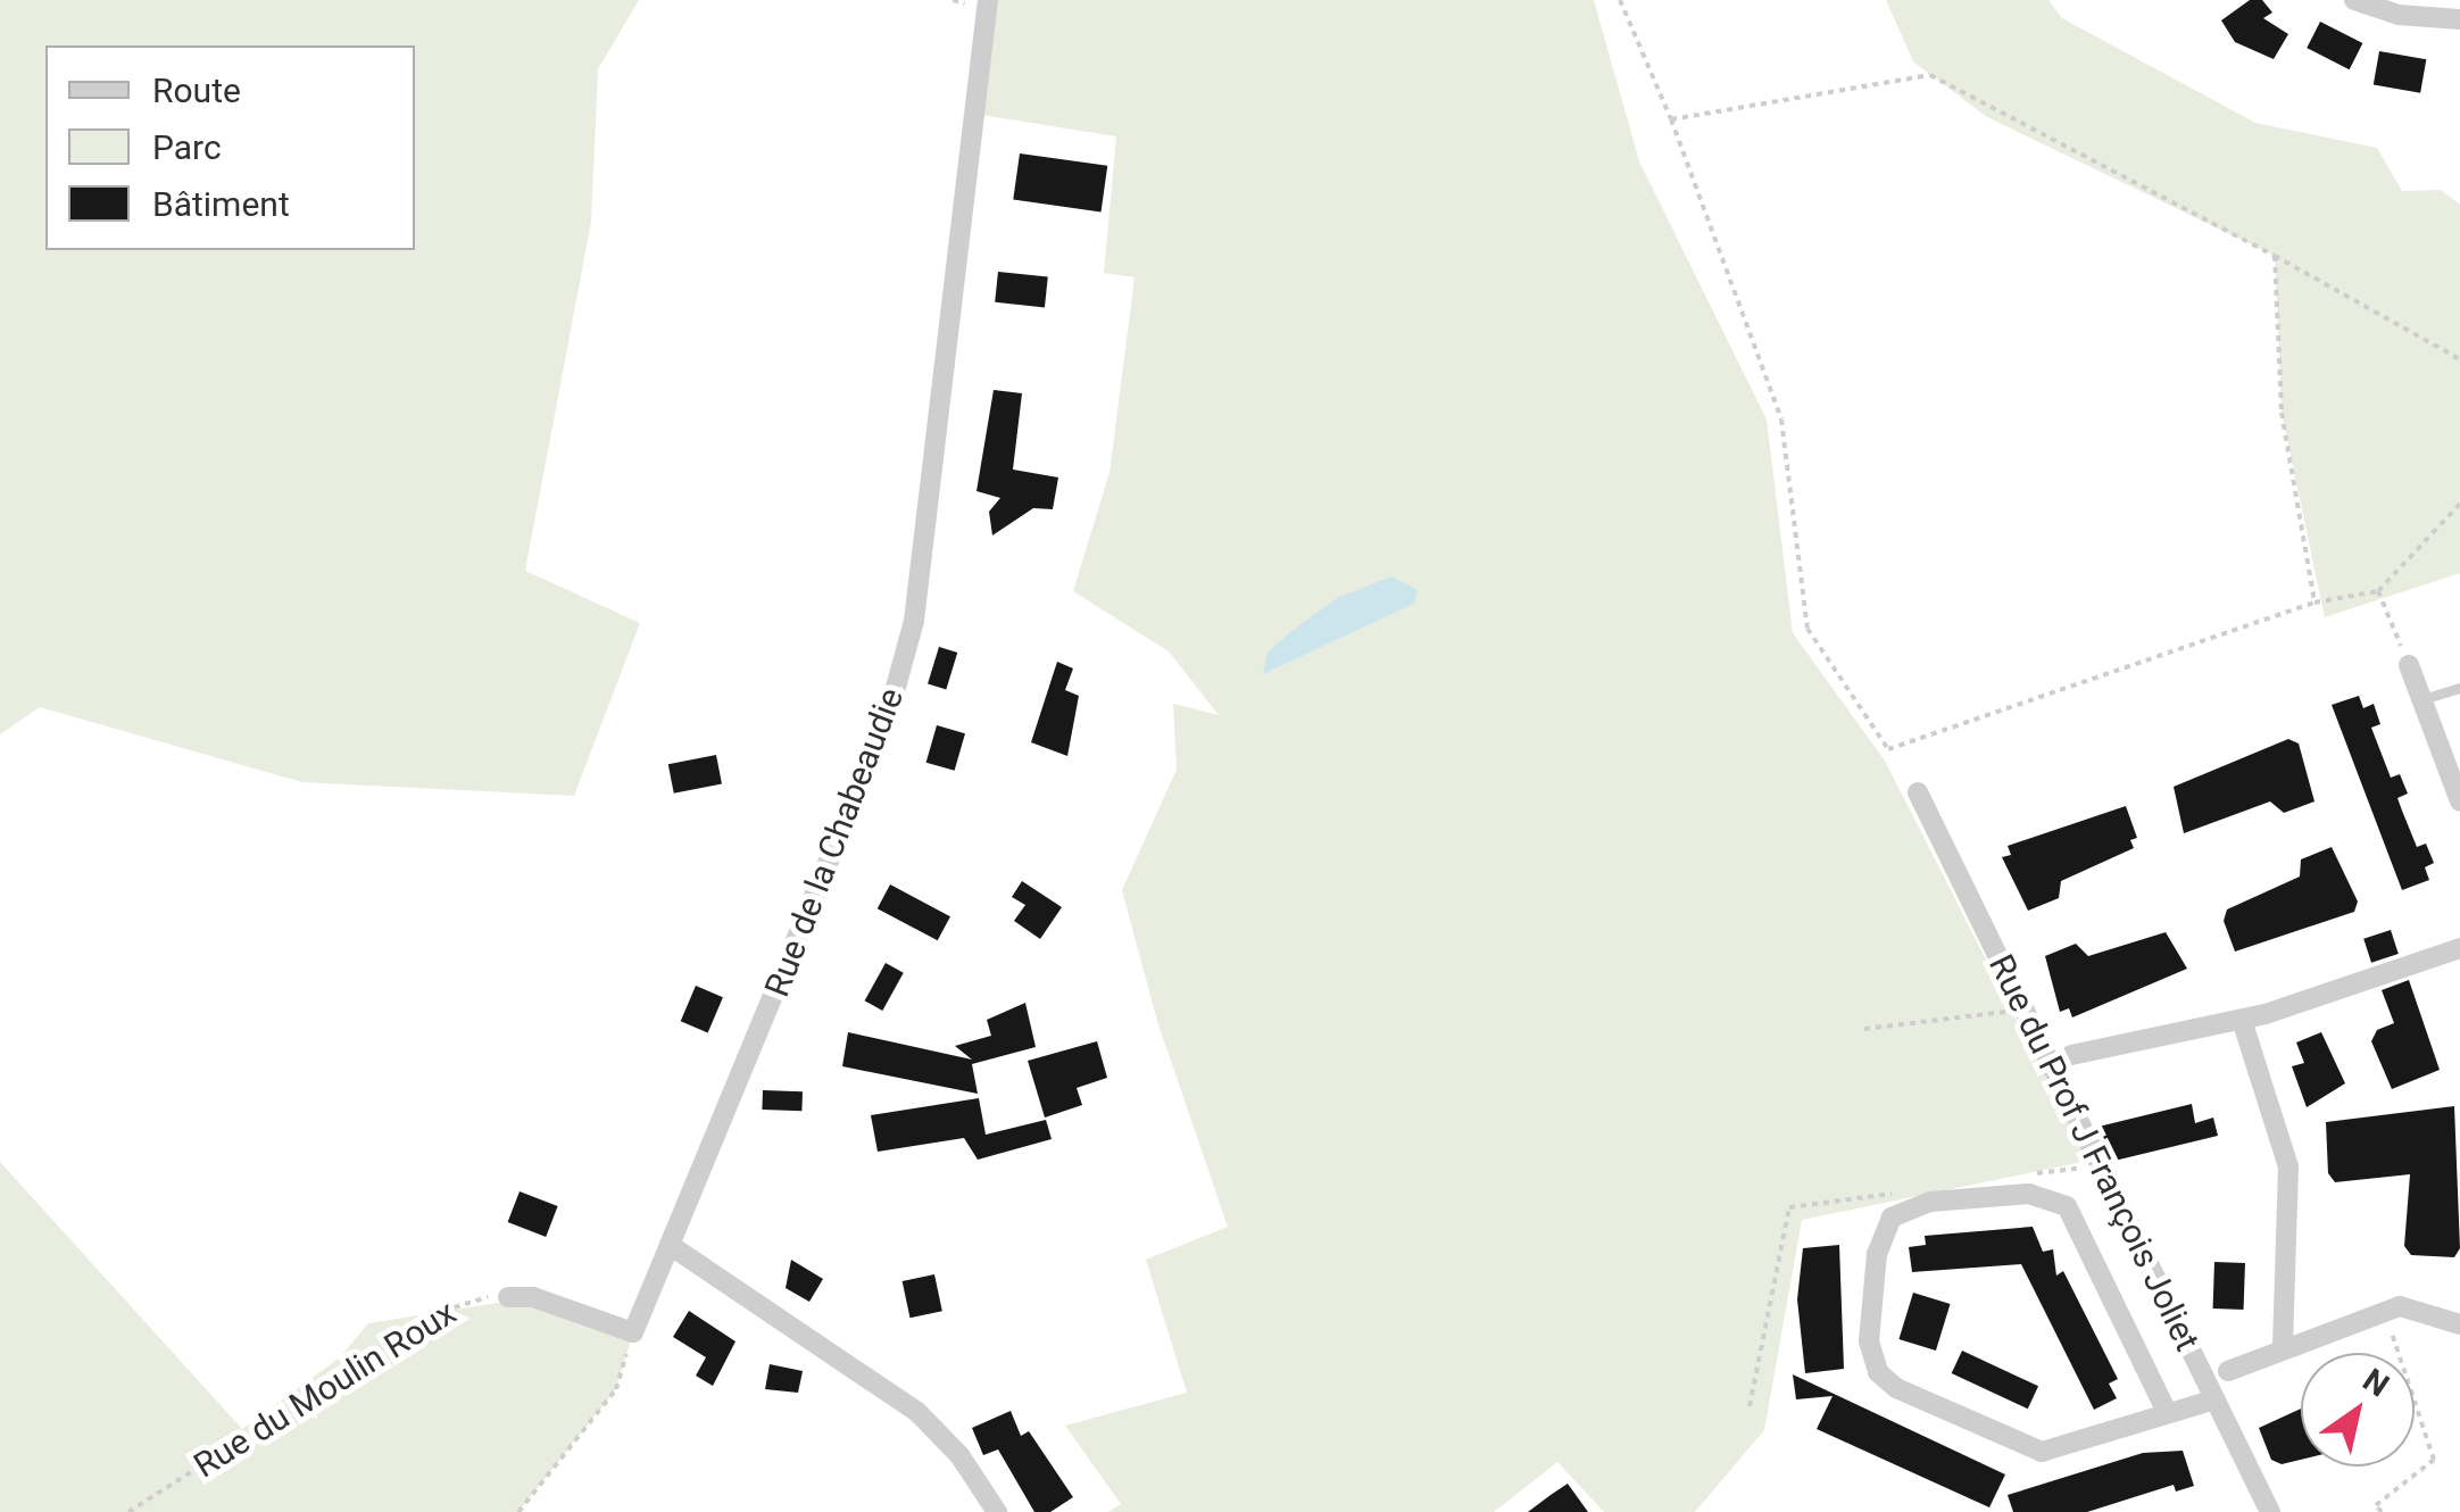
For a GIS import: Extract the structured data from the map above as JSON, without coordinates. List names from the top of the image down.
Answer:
{
  "streets": {
    "street": ["Rue de la Chabeaudie", "Rue du Prof J François Joliet"],
    "path": ["Rue du Moulin Roux"]
  },
  "legend": ["Route", "Parc", "Bâtiment"],
  "north": "top right"
}
